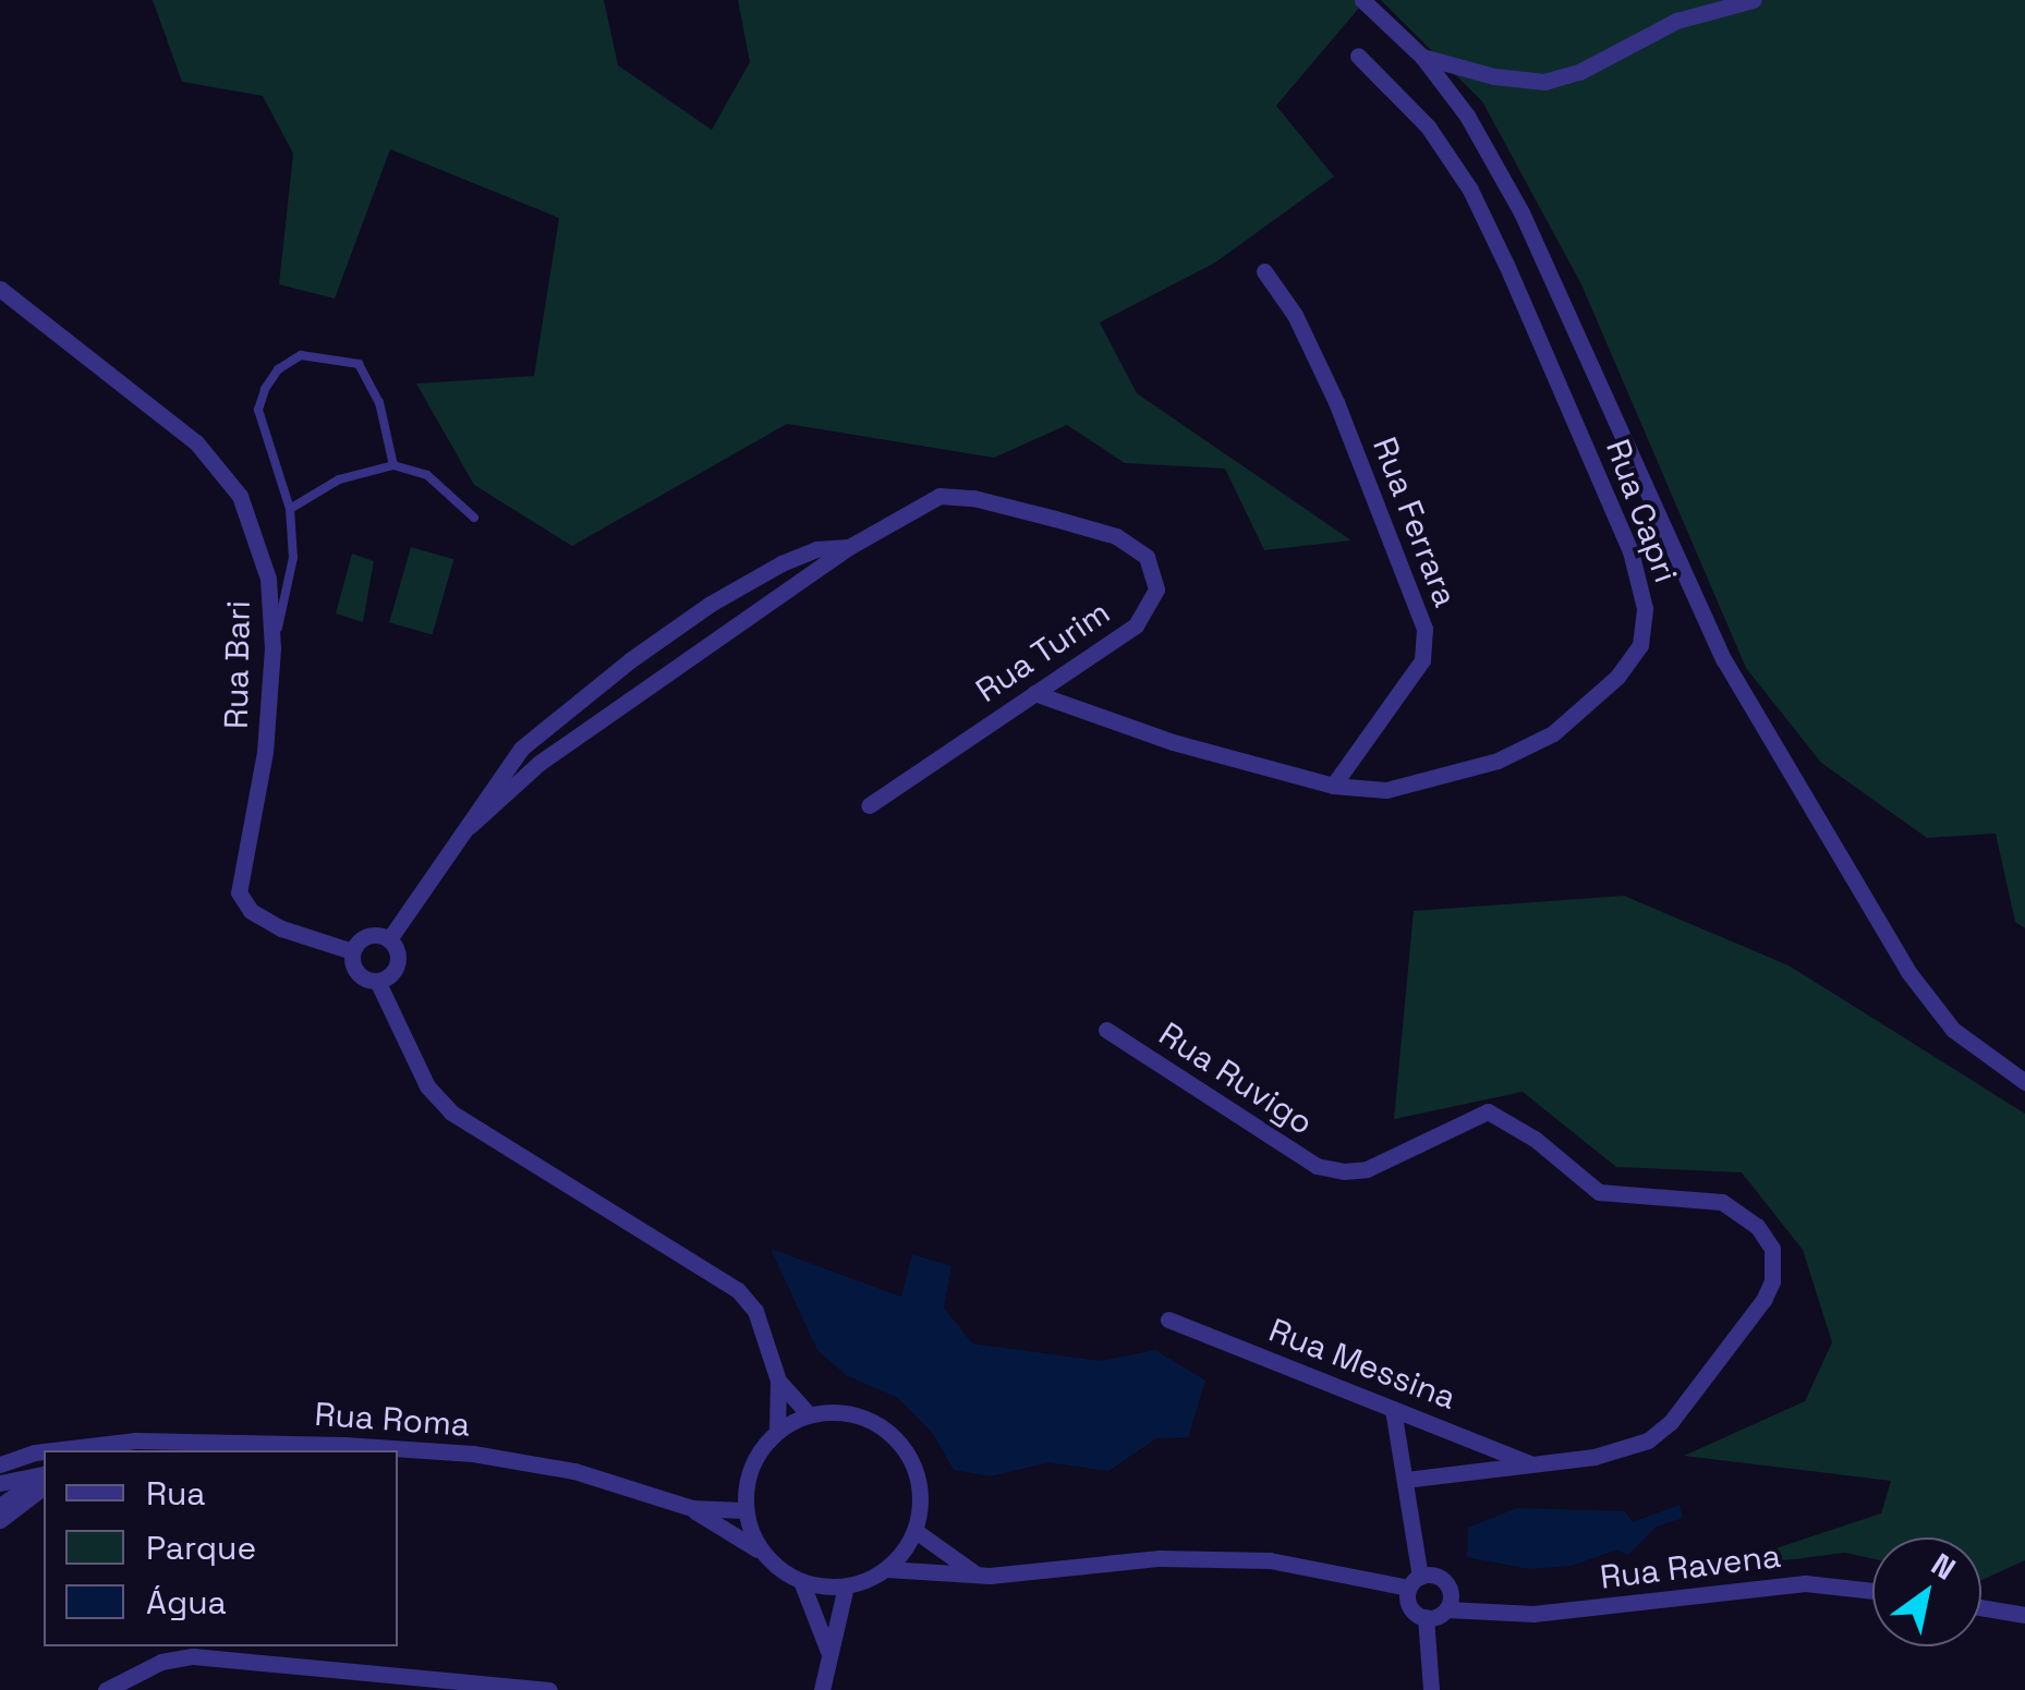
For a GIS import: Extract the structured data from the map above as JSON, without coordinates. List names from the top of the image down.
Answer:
{
  "streets": {
    "street": [
      "Rua Capri",
      "Rua Ferrara",
      "Rua Turim",
      "Rua Bari",
      "Rua Ruvigo",
      "Rua Messina",
      "Rua Roma",
      "Rua Ravena"
    ]
  },
  "crossings": [
    ["Rua Capri", "Rua Ferrara"],
    ["Rua Capri", "Rua Turim"],
    ["Rua Turim", "Rua Bari"],
    ["Rua Ruvigo", "Rua Messina"]
  ],
  "legend": ["Rua", "Parque", "Água"],
  "north": "top right"
}
